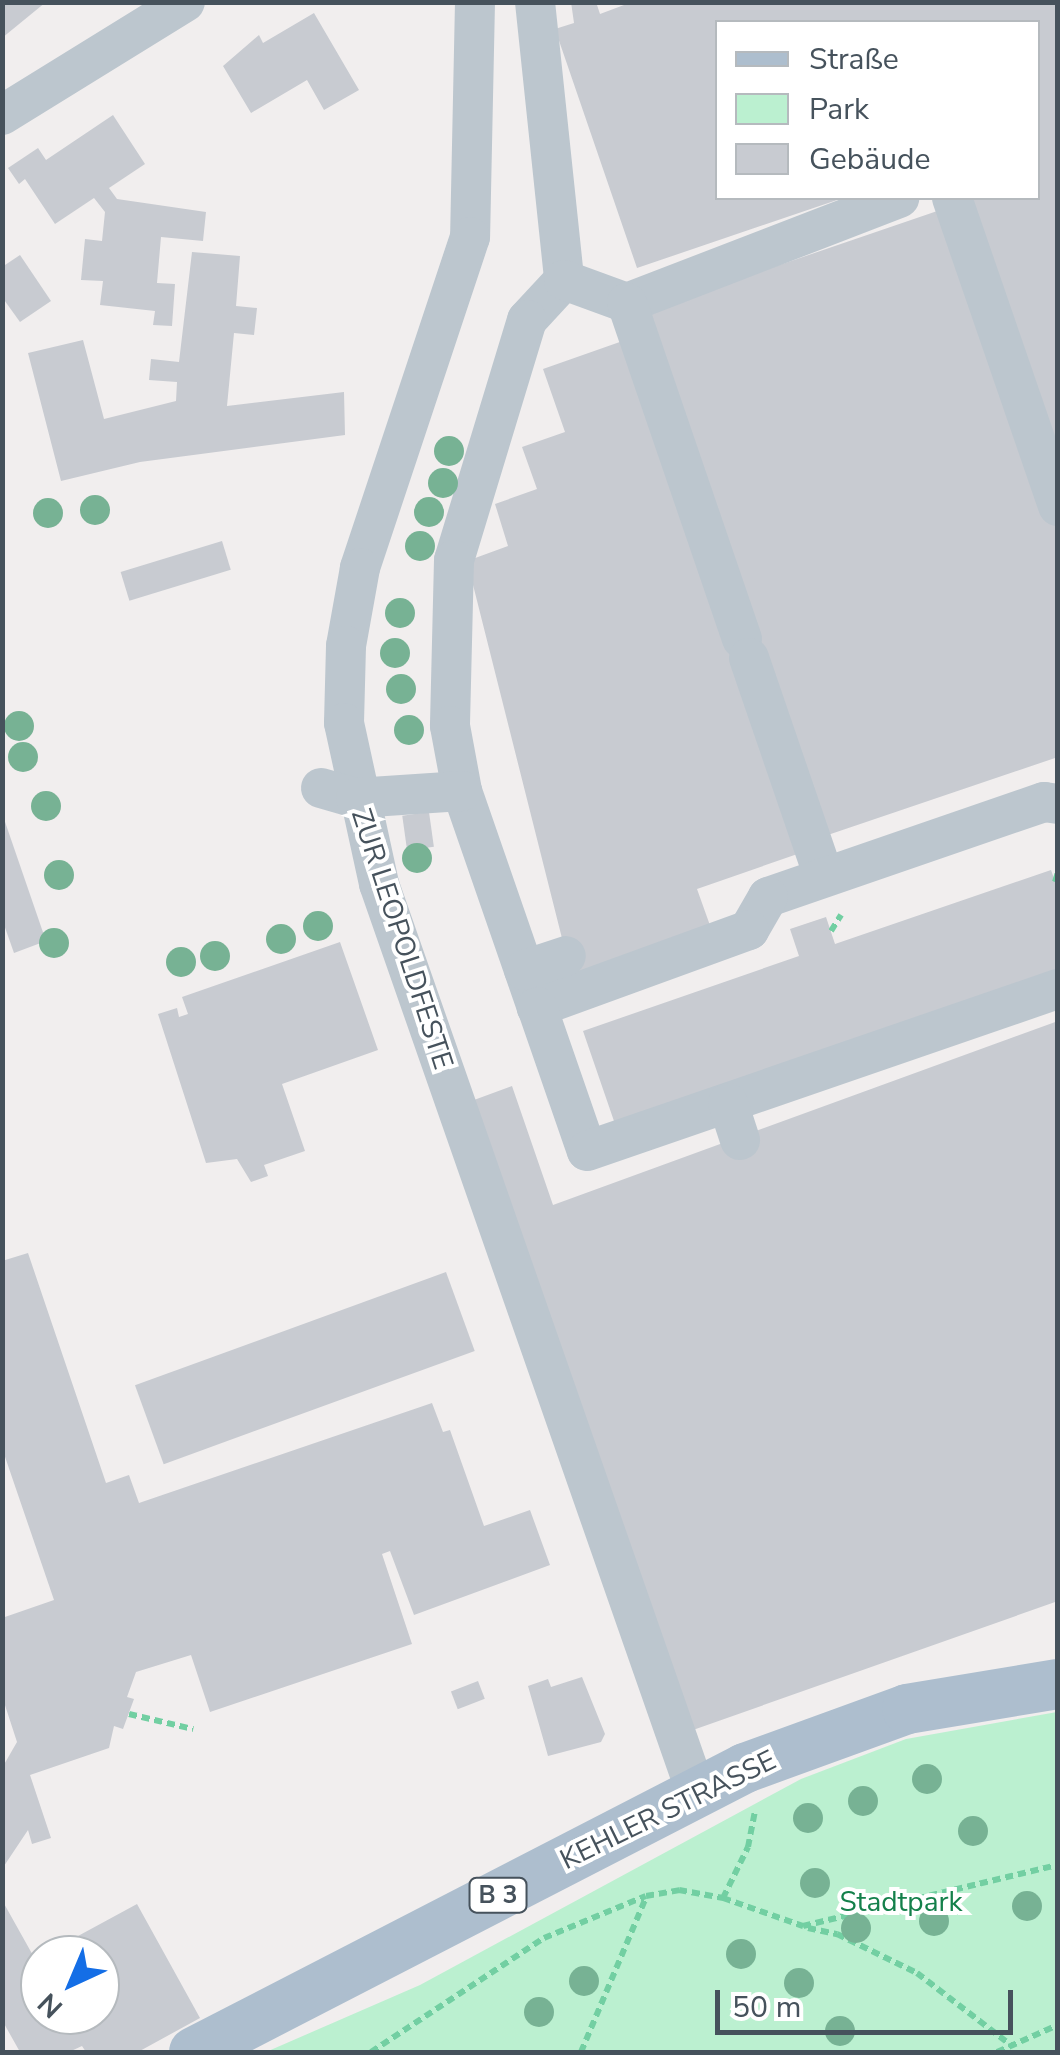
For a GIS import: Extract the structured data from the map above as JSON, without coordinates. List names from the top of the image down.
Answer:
{
  "streets": {
    "main road": ["KEHLER STRASSE", "B 3"],
    "street": ["ZUR LEOPOLDFESTE"]
  },
  "crossings": [
    ["ZUR LEOPOLDFESTE", "KEHLER STRASSE"]
  ],
  "parks": ["Stadtpark"],
  "legend": ["Straße", "Park", "Gebäude"],
  "scale_bar": "50 m",
  "north": "bottom left"
}
